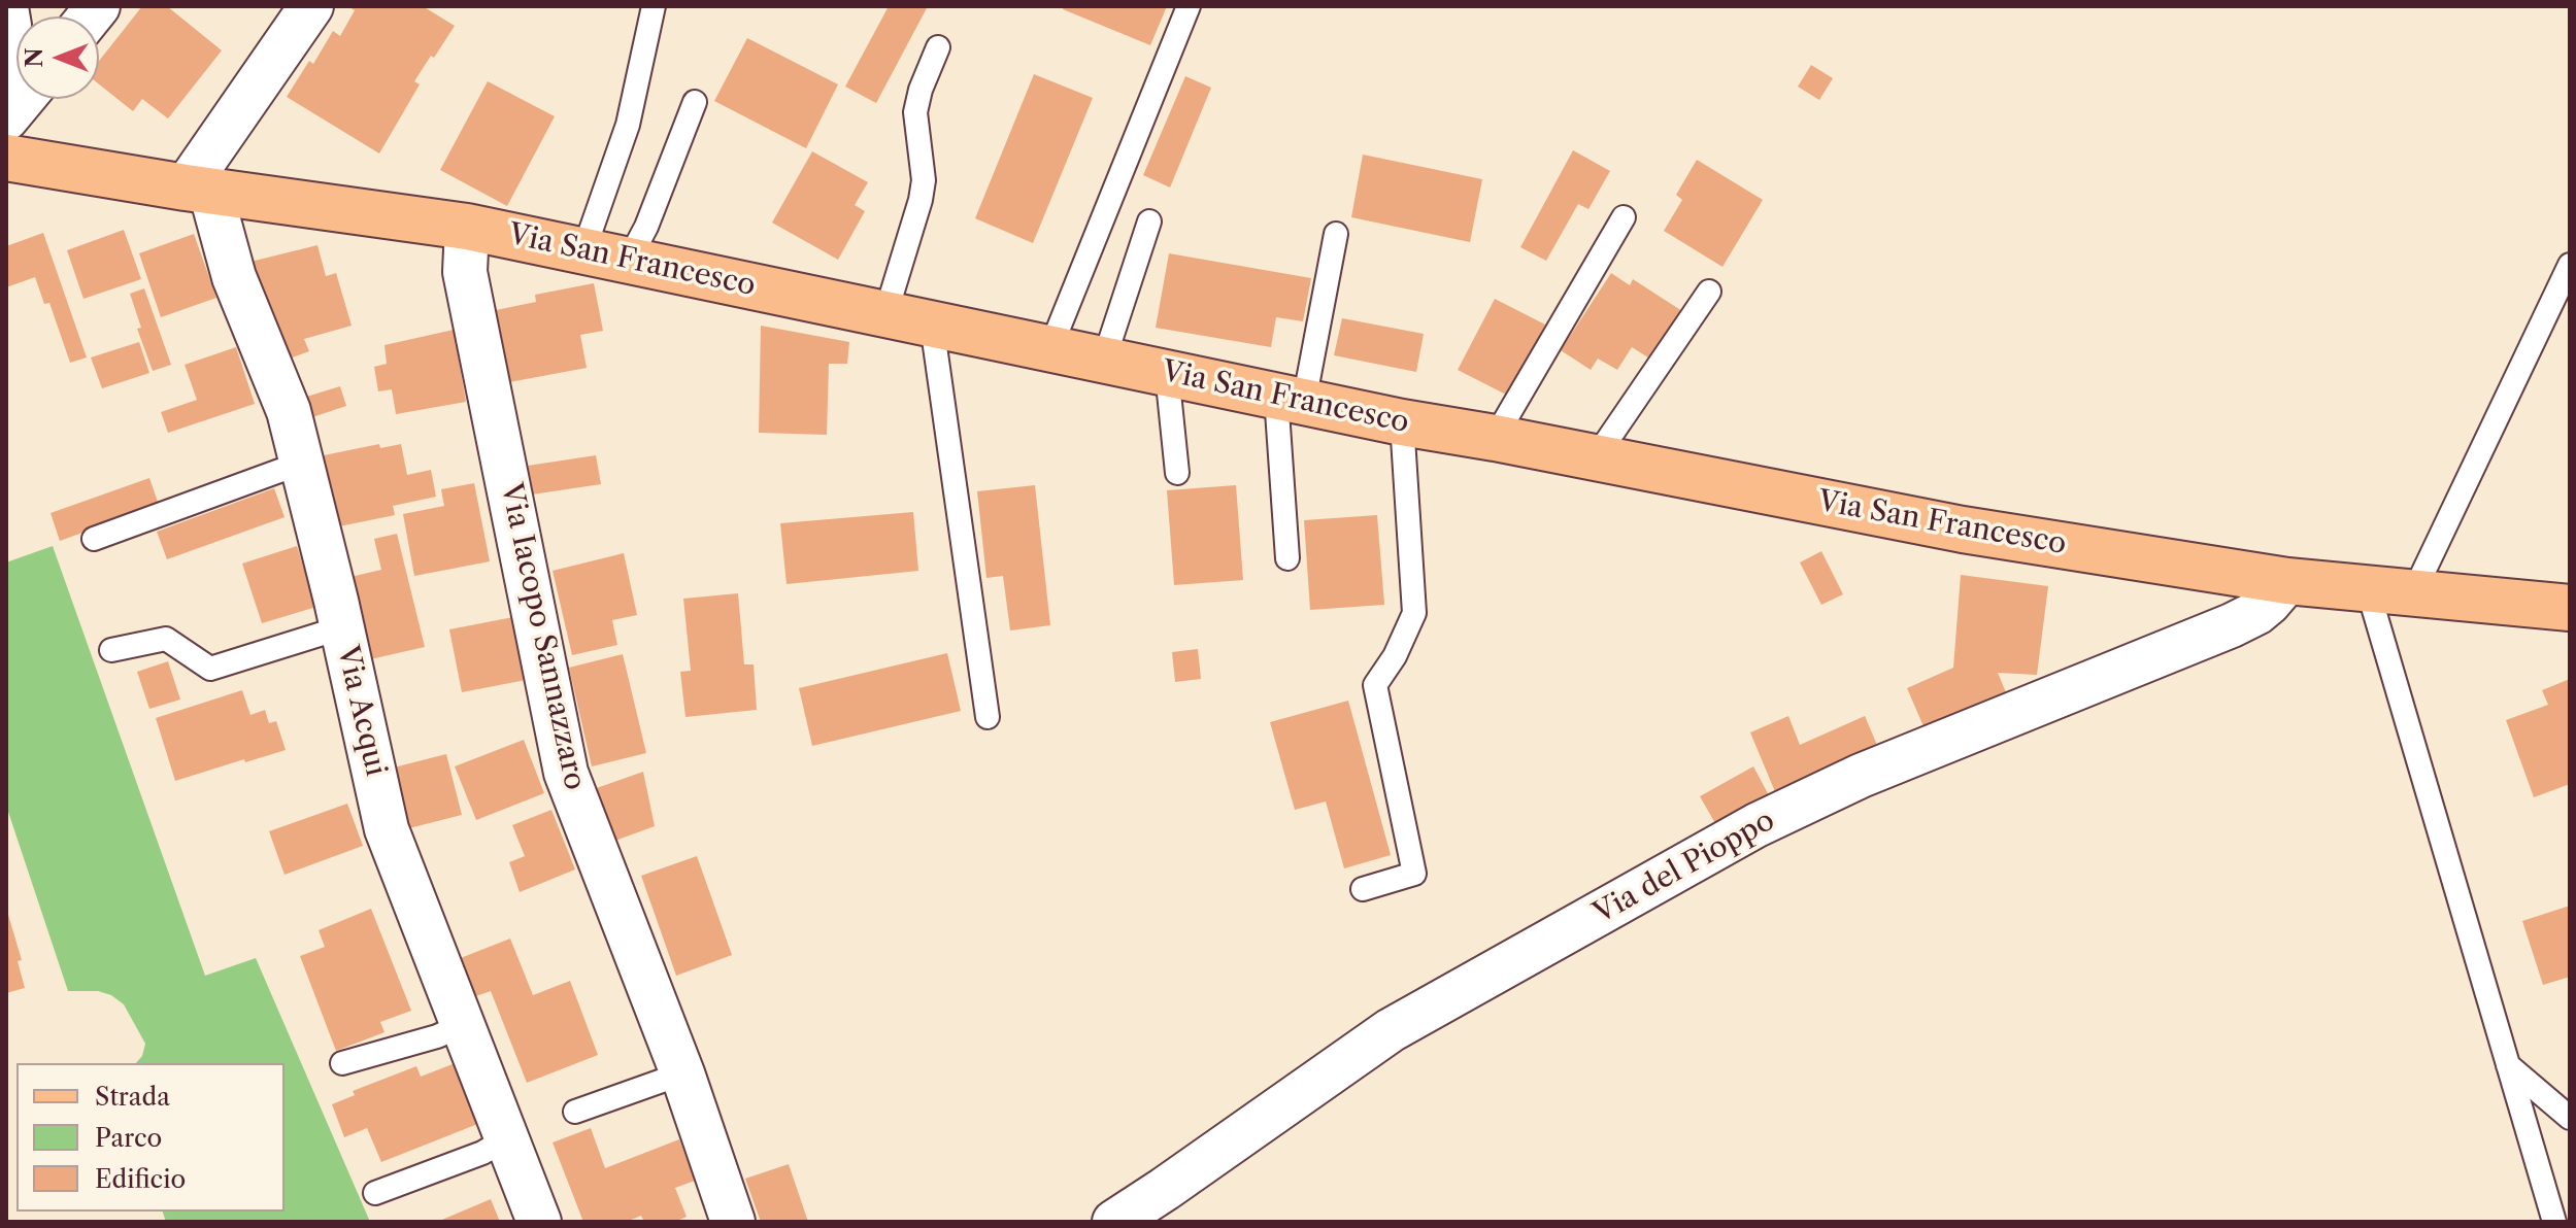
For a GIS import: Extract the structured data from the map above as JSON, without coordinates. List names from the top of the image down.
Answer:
{
  "streets": {
    "main road": ["Via San Francesco"],
    "street": ["Via Iacopo Sannazzaro", "Via Acqui", "Via del Pioppo"]
  },
  "crossings": [
    ["Via San Francesco", "Via Iacopo Sannazzaro"],
    ["Via San Francesco", "Via Acqui"],
    ["Via San Francesco", "Via del Pioppo"]
  ],
  "legend": ["Strada", "Parco", "Edificio"],
  "north": "left"
}
